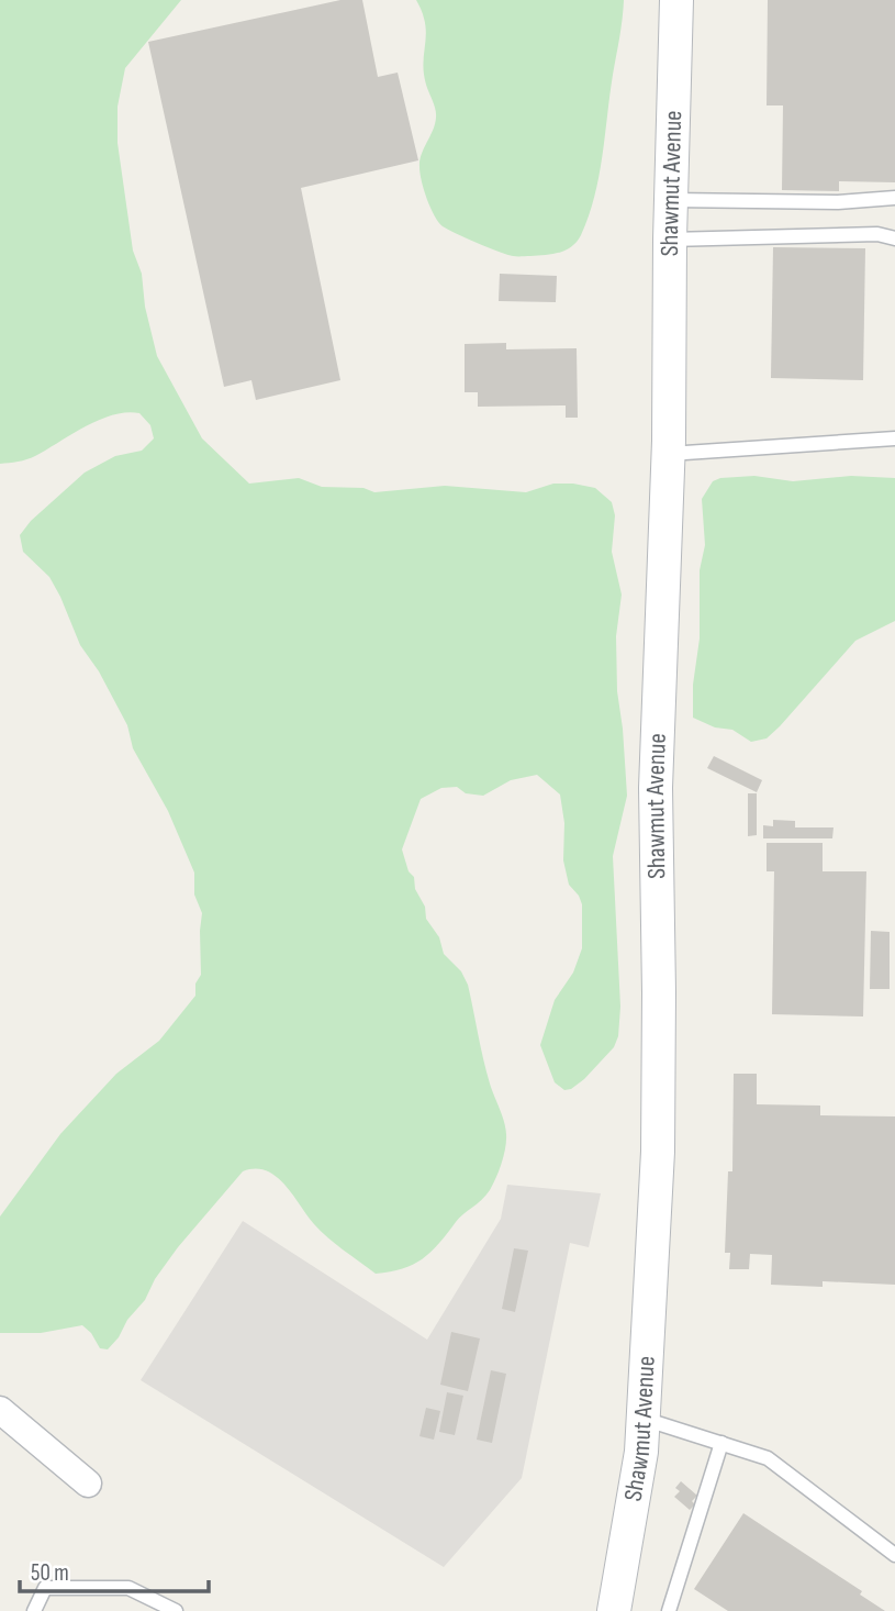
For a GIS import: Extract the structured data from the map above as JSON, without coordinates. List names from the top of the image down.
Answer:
{
  "streets": {
    "street": ["Shawmut Avenue"]
  },
  "scale_bar": "50 m"
}
